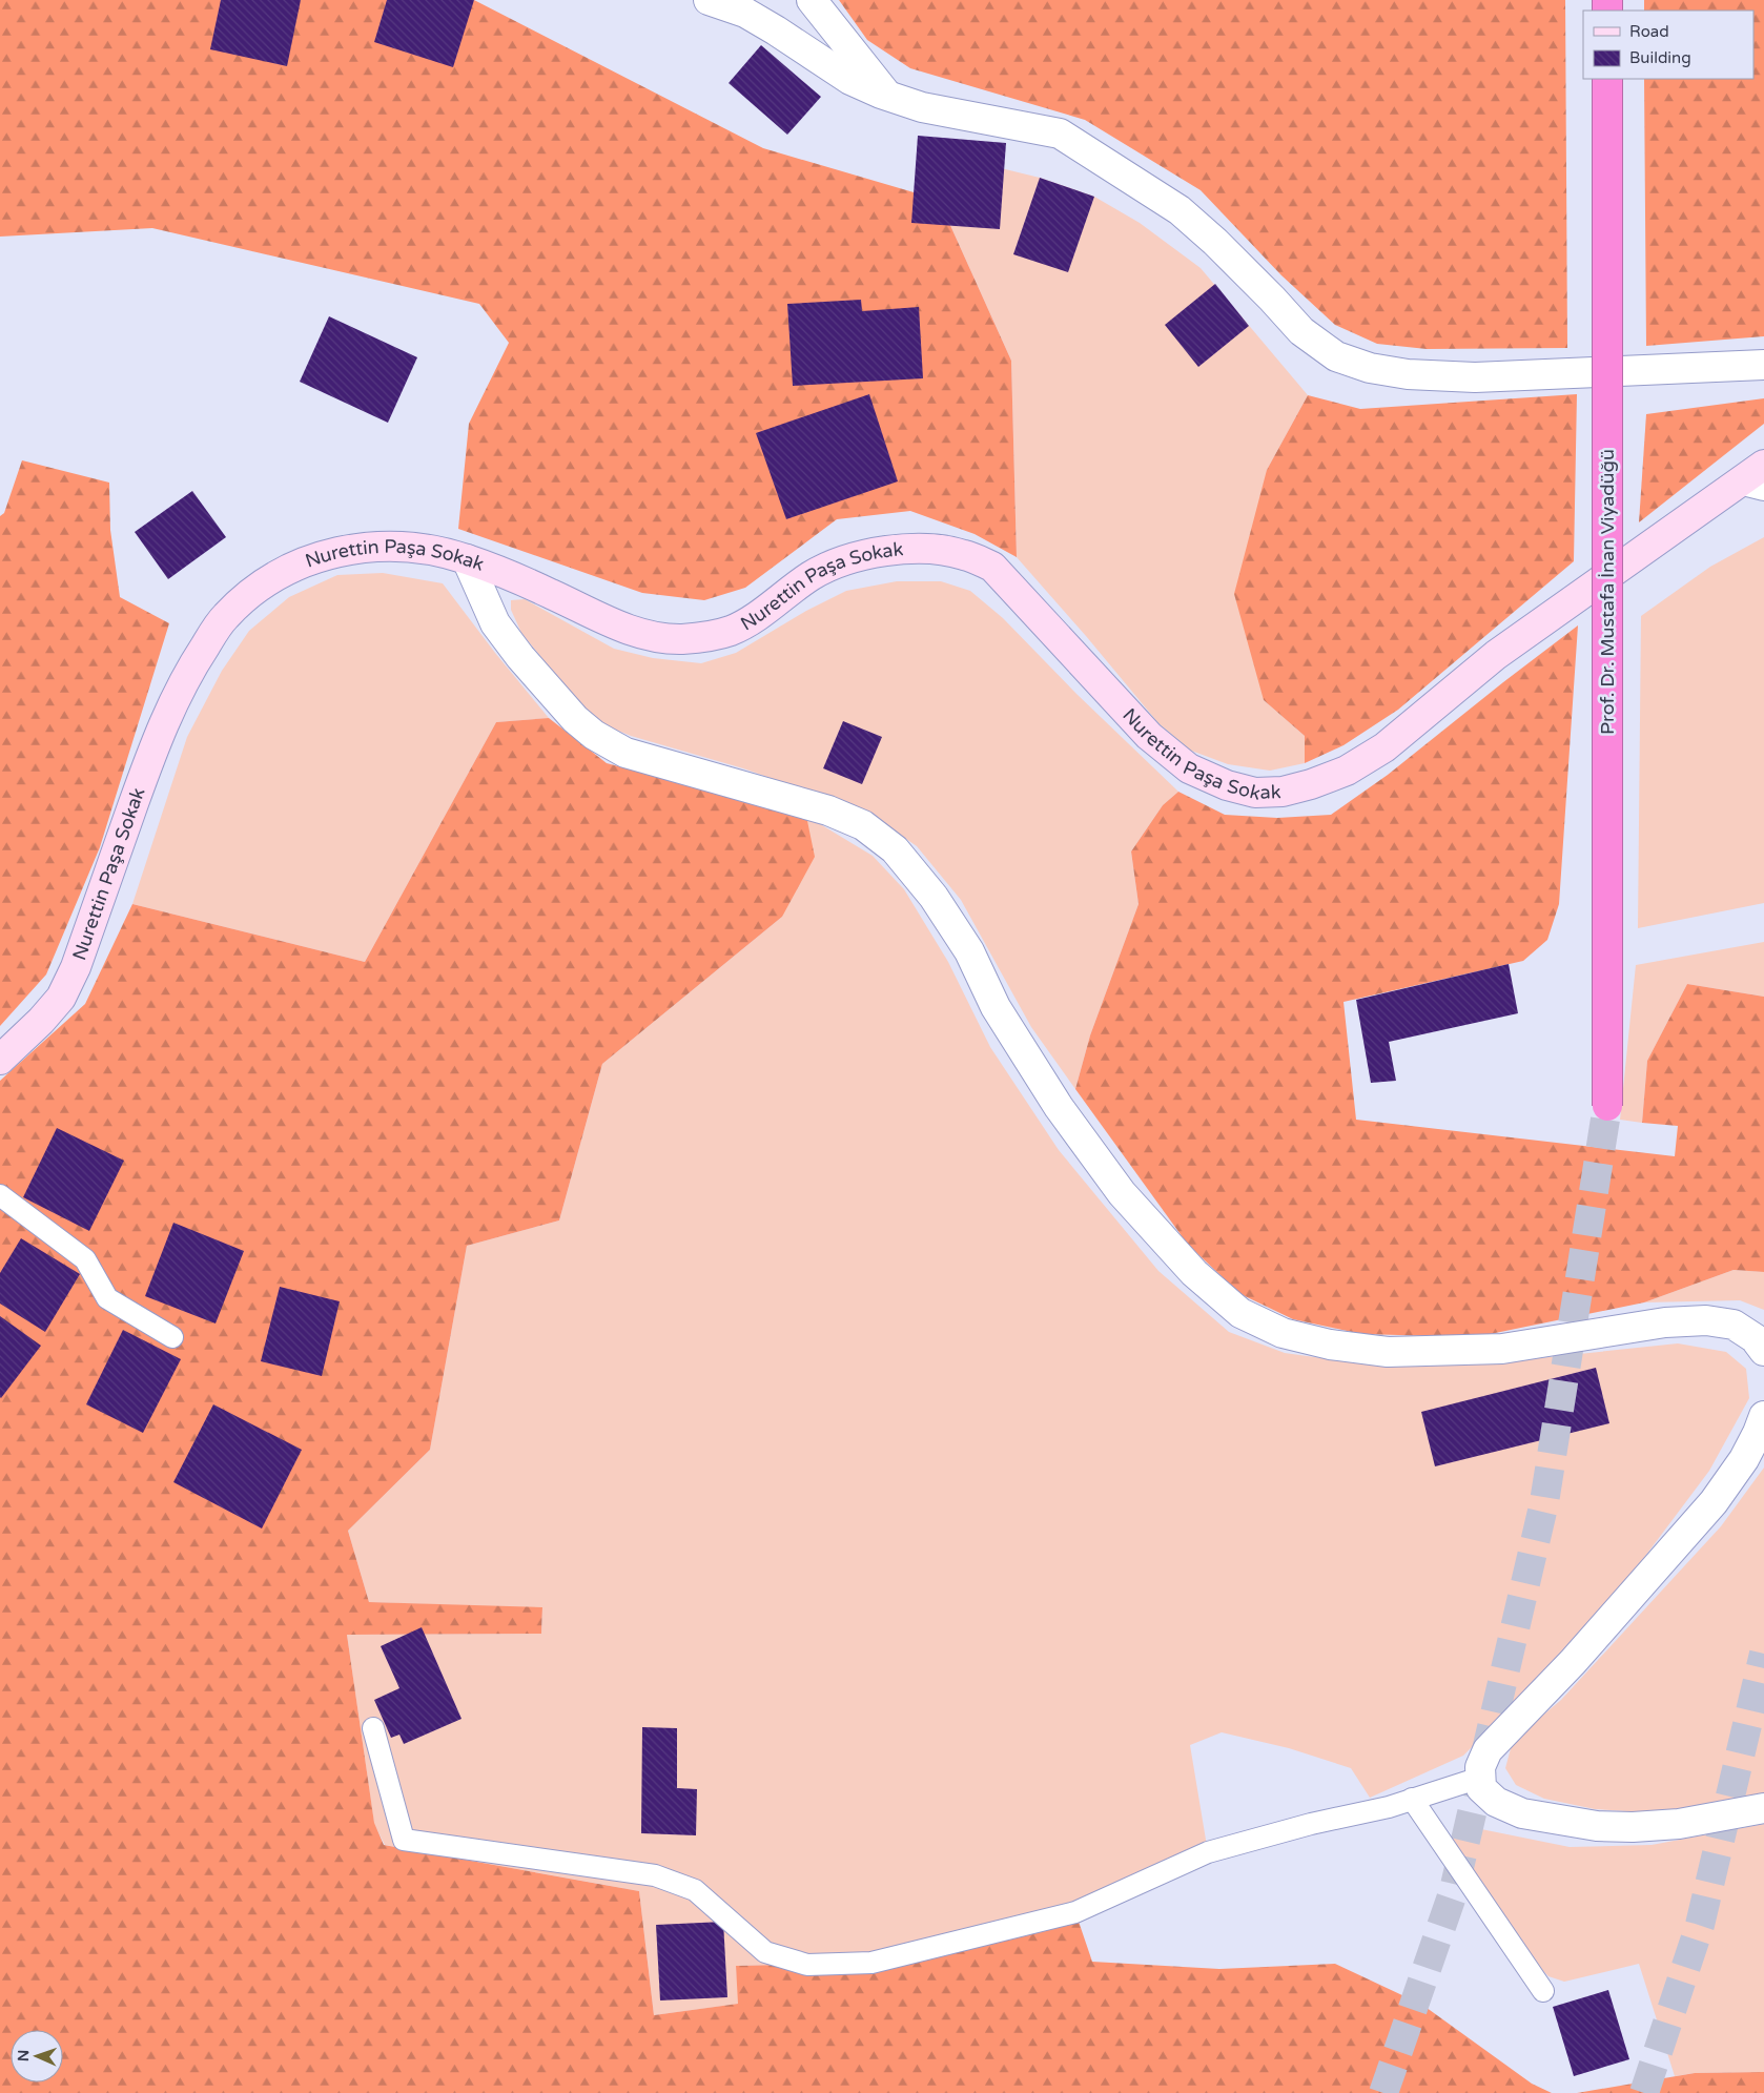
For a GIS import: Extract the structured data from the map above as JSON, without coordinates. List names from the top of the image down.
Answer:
{
  "streets": {
    "highway": ["Prof. Dr. Mustafa İnan Viyadüğü"],
    "street": ["Nurettin Paşa Sokak"]
  },
  "legend": ["Road", "Building"],
  "north": "left"
}
